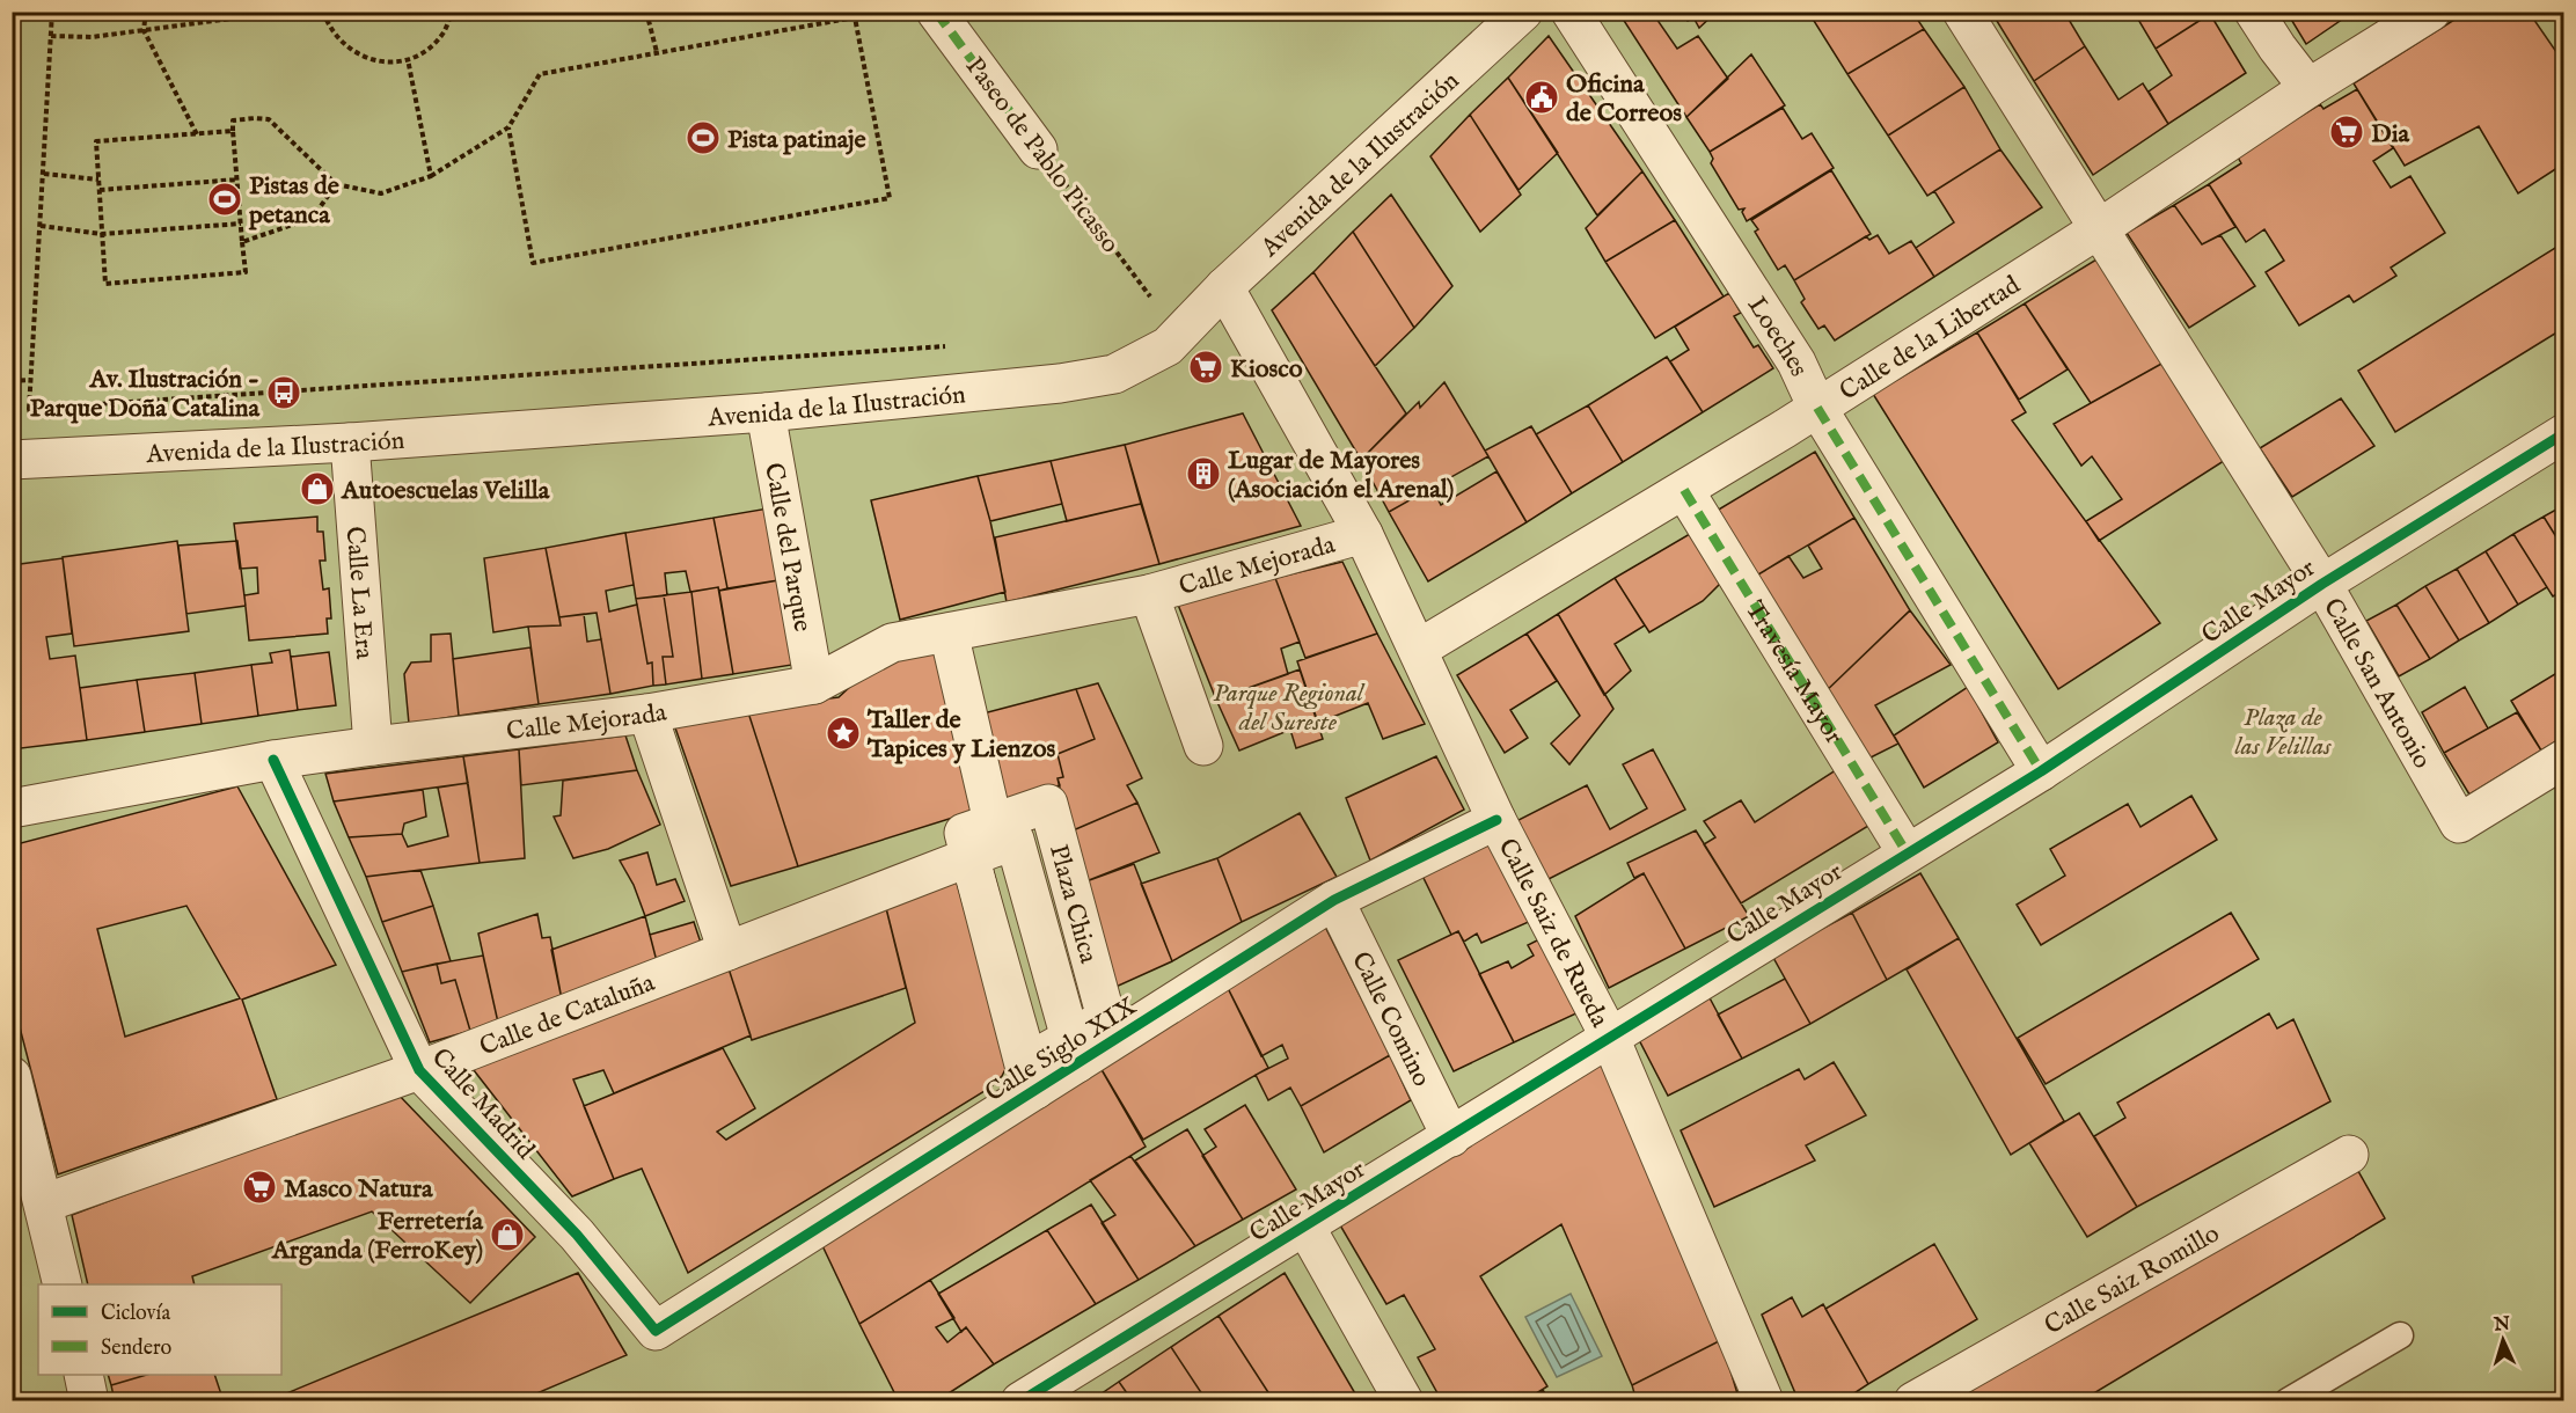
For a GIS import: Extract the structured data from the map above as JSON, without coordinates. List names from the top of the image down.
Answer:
{
  "streets": {
    "street": [
      "Paseo de Pablo Picasso",
      "Avenida de la Ilustración",
      "Loeches",
      "Calle de la Libertad",
      "Calle del Parque",
      "Calle Mejorada",
      "Calle La Era",
      "Calle Mayor",
      "Travesía Mayor",
      "Calle San Antonio",
      "Plaza Chica",
      "Calle Saiz de Rueda",
      "Calle de Cataluña",
      "Calle Comino",
      "Calle Siglo XIX",
      "Calle Madrid",
      "Calle Saiz Romillo"
    ]
  },
  "crossings": [
    ["Avenida de la Ilustración", "Calle del Parque"],
    ["Avenida de la Ilustración", "Calle La Era"],
    ["Avenida de la Ilustración", "Calle Saiz de Rueda"],
    ["Loeches", "Calle de la Libertad"],
    ["Loeches", "Calle Mayor"],
    ["Calle de la Libertad", "Travesía Mayor"],
    ["Calle de la Libertad", "Calle San Antonio"],
    ["Calle de la Libertad", "Calle Saiz de Rueda"],
    ["Calle del Parque", "Calle Mejorada"],
    ["Calle Mejorada", "Calle La Era"],
    ["Calle Mejorada", "Calle Saiz de Rueda"],
    ["Calle Mejorada", "Calle Madrid"],
    ["Calle Mayor", "Travesía Mayor"],
    ["Calle Mayor", "Calle San Antonio"],
    ["Calle Mayor", "Calle Saiz de Rueda"],
    ["Calle Mayor", "Calle Comino"],
    ["Plaza Chica", "Calle de Cataluña"],
    ["Plaza Chica", "Calle Siglo XIX"],
    ["Calle Saiz de Rueda", "Calle Siglo XIX"],
    ["Calle de Cataluña", "Calle Madrid"],
    ["Calle Comino", "Calle Siglo XIX"],
    ["Calle Siglo XIX", "Calle Madrid"]
  ],
  "parks": ["Parque Regional del Sureste", "Plaza de las Velillas"],
  "places": {
    "public building": ["Oficina de Correos"],
    "supermarket": ["Dia", "Kiosco", "Masco Natura"],
    "sports": ["Pista patinaje", "Pistas de petanca"],
    "bus stop": ["Av. Ilustración - Parque Doña Catalina"],
    "building": ["Lugar de Mayores (Asociación el Arenal)"],
    "shop": ["Autoescuelas Velilla", "Ferretería Arganda (FerroKey)"],
    "place": ["Taller de Tapices y Lienzos"]
  },
  "legend": ["Ciclovía", "Sendero"],
  "north": "top"
}
